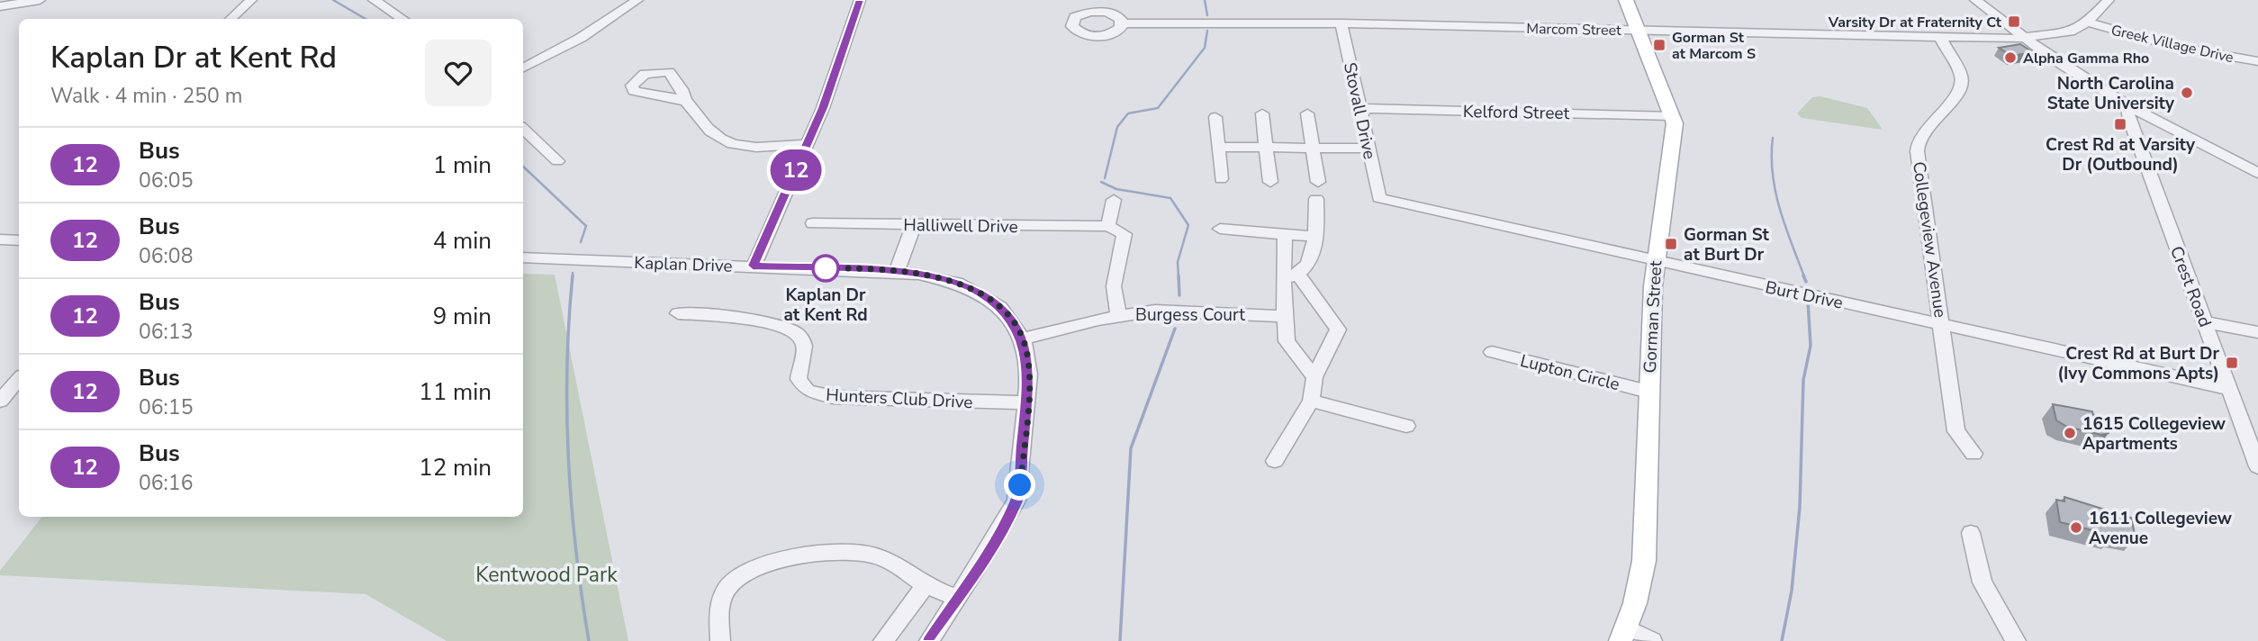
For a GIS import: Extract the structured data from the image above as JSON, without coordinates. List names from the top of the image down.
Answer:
{
  "streets": {
    "main road": ["Gorman Street"],
    "street": [
      "Marcom Street",
      "Greek Village Drive",
      "Stovall Drive",
      "Kelford Street",
      "Halliwell Drive",
      "Collegeview Avenue",
      "Kaplan Drive",
      "Crest Road",
      "Burt Drive",
      "Burgess Court",
      "Lupton Circle",
      "Hunters Club Drive"
    ]
  },
  "crossings": [
    ["Marcom Street", "Greek Village Drive"],
    ["Marcom Street", "Stovall Drive"],
    ["Marcom Street", "Collegeview Avenue"],
    ["Marcom Street", "Gorman Street"],
    ["Stovall Drive", "Kelford Street"],
    ["Stovall Drive", "Burt Drive"],
    ["Kelford Street", "Gorman Street"],
    ["Collegeview Avenue", "Burt Drive"],
    ["Kaplan Drive", "Burgess Court"],
    ["Kaplan Drive", "Hunters Club Drive"],
    ["Crest Road", "Burt Drive"],
    ["Burt Drive", "Gorman Street"],
    ["Gorman Street", "Lupton Circle"]
  ],
  "parks": ["Kentwood Park"],
  "places": {
    "transit": [
      "Varsity Dr at Fraternity Ct",
      "Gorman St at Marcom S",
      "Crest Rd at Varsity Dr (Outbound)",
      "Gorman St at Burt Dr",
      "Crest Rd at Burt Dr (Ivy Commons Apts)"
    ],
    "other": [
      "Alpha Gamma Rho",
      "North Carolina State University",
      "Kaplan Dr at Kent Rd",
      "1615 Collegeview Apartments",
      "1611 Collegeview Avenue"
    ]
  },
  "lines": ["bus line 12"],
  "page": {
    "on_map": "12",
    "heading": ["Kaplan Dr at Kent Rd", "Walk · 4 min · 250 m"],
    "list": [
      {
        "mark": "12",
        "name": "Bus",
        "note": "06:05",
        "value": "1 min"
      },
      {
        "mark": "12",
        "name": "Bus",
        "note": "06:08",
        "value": "4 min"
      },
      {
        "mark": "12",
        "name": "Bus",
        "note": "06:13",
        "value": "9 min"
      },
      {
        "mark": "12",
        "name": "Bus",
        "note": "06:15",
        "value": "11 min"
      },
      {
        "mark": "12",
        "name": "Bus",
        "note": "06:16",
        "value": "12 min"
      }
    ]
  }
}
